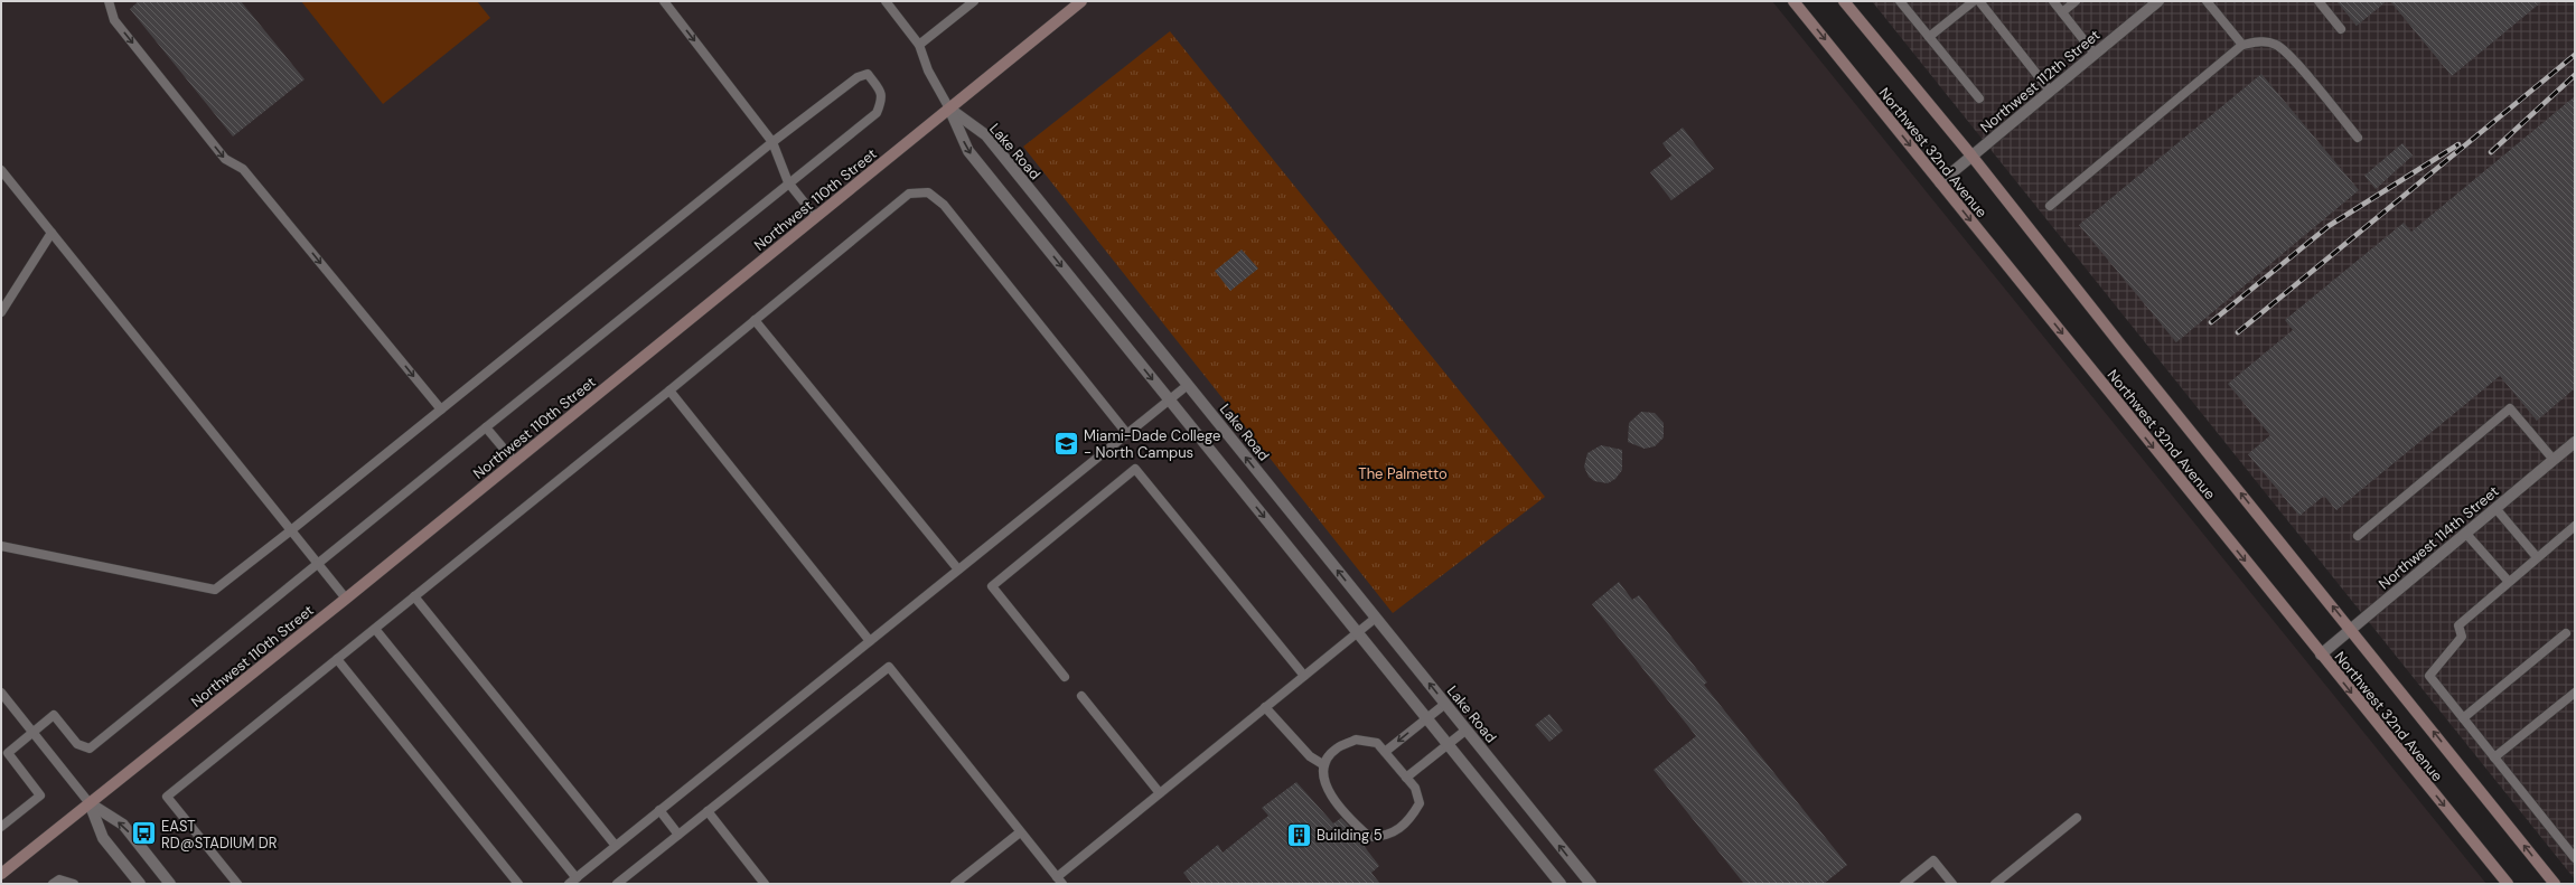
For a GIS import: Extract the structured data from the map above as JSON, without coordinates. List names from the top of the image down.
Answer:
{
  "streets": {
    "main road": ["Northwest 32nd Avenue", "Northwest 110th Street"],
    "street": ["Northwest 112th Street", "Lake Road", "Northwest 114th Street"]
  },
  "crossings": [
    ["Northwest 112th Street", "Northwest 32nd Avenue"],
    ["Lake Road", "Northwest 110th Street"],
    ["Northwest 32nd Avenue", "Northwest 114th Street"]
  ],
  "parks": ["The Palmetto"],
  "places": {
    "school or university": ["Miami-Dade College - North Campus"],
    "bus stop": ["EAST RD@STADIUM DR"],
    "building": ["Building 5"]
  }
}
